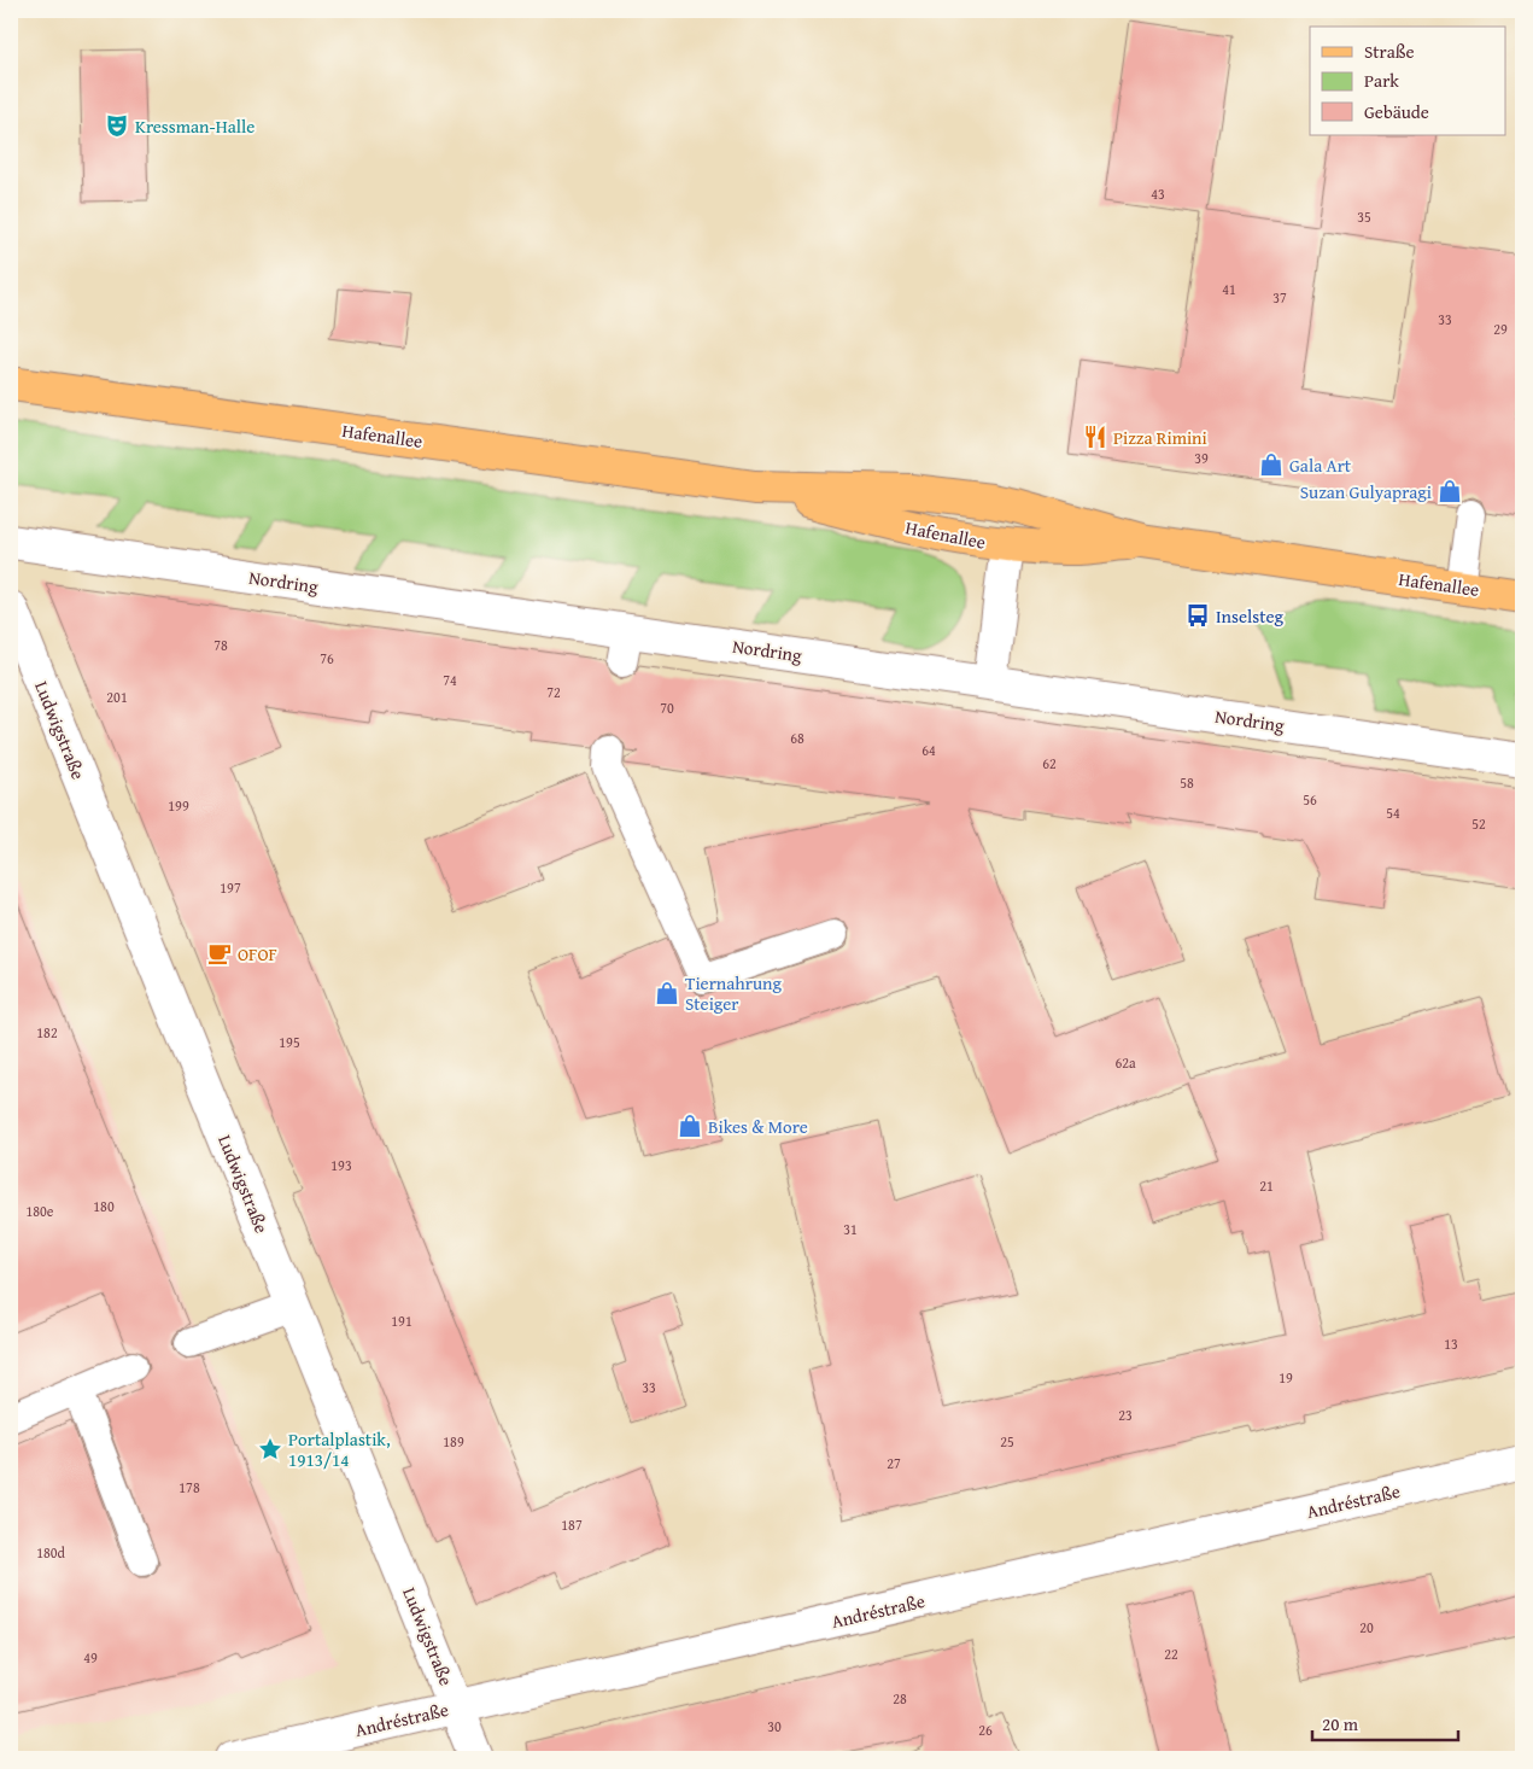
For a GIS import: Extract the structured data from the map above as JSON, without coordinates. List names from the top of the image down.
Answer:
{
  "streets": {
    "main road": ["Hafenallee"],
    "street": ["Nordring", "Ludwigstraße", "Andréstraße"]
  },
  "crossings": [
    ["Ludwigstraße", "Andréstraße"]
  ],
  "places": {
    "theatre": ["Kressman-Halle"],
    "restaurant": ["Pizza Rimini"],
    "shop": [
      "Gala Art",
      "Suzan Gulyapragi",
      "Tiernahrung Steiger",
      "Bikes & More"
    ],
    "bus stop": ["Inselsteg"],
    "cafe": ["OFOF"],
    "place": ["Portalplastik, 1913/14"]
  },
  "house_numbers": [
    "43",
    "35",
    "41",
    "37",
    "33",
    "29",
    "39",
    "78",
    "76",
    "74",
    "72",
    "201",
    "70",
    "68",
    "64",
    "62",
    "58",
    "56",
    "199",
    "54",
    "52",
    "197",
    "182",
    "195",
    "62a",
    "193",
    "21",
    "180",
    "180e",
    "31",
    "191",
    "13",
    "19",
    "33",
    "23",
    "189",
    "25",
    "27",
    "178",
    "187",
    "180d",
    "20",
    "22",
    "49",
    "28",
    "30",
    "26"
  ],
  "legend": ["Straße", "Park", "Gebäude"],
  "scale_bar": "20 m"
}
